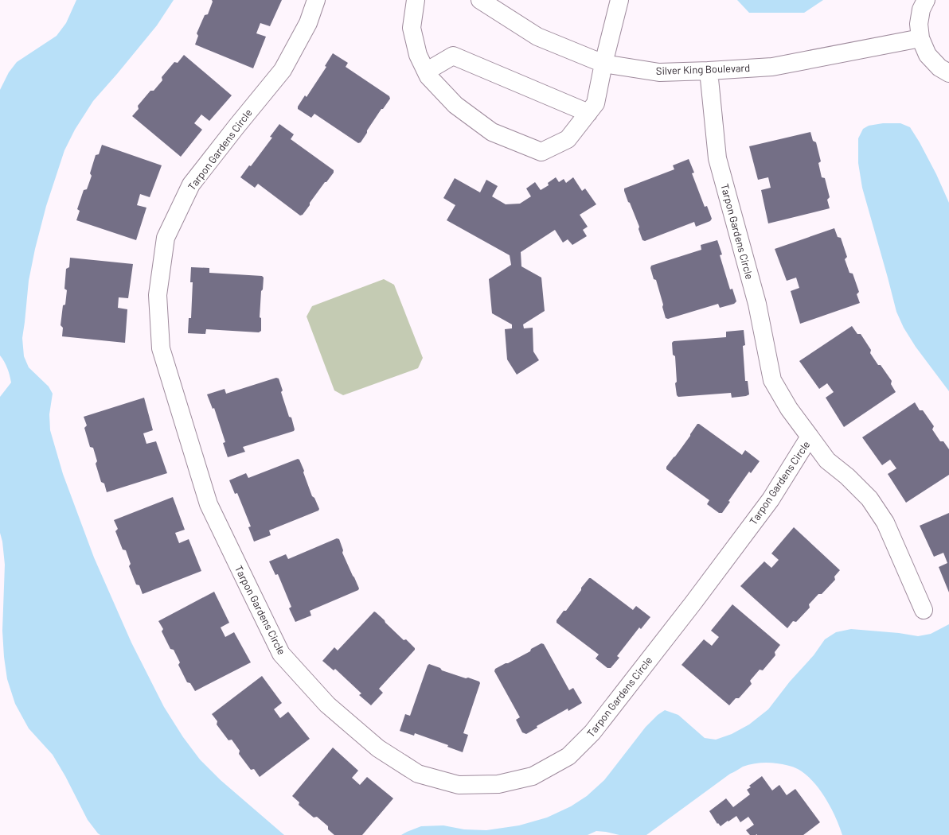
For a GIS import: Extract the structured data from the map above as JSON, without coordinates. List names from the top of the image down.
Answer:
{
  "streets": {
    "street": ["Silver King Boulevard", "Tarpon Gardens Circle"]
  },
  "crossings": [
    ["Silver King Boulevard", "Tarpon Gardens Circle"]
  ]
}
